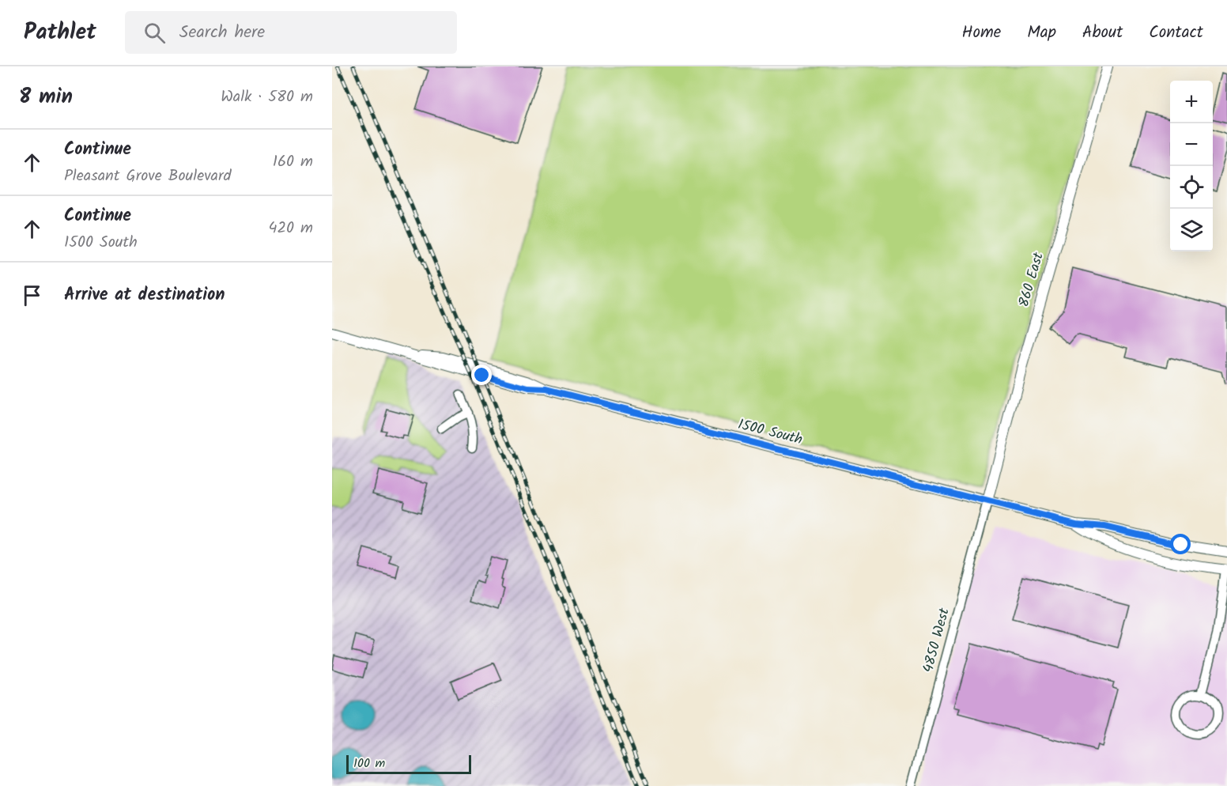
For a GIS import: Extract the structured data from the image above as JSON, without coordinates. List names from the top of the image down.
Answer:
{
  "streets": {
    "street": ["860 East", "1500 South", "4850 West"]
  },
  "crossings": [
    ["860 East", "1500 South"],
    ["860 East", "4850 West"],
    ["1500 South", "4850 West"]
  ],
  "scale_bar": "100 m",
  "page": {
    "header": "Pathlet",
    "search": "Search here",
    "nav": [
      "Home",
      "Map",
      "About",
      "Contact"
    ],
    "heading": ["8 min", "Walk · 580 m"],
    "map_buttons": ["+", "−"],
    "list": [
      ["Continue", "Pleasant Grove Boulevard", "160 m"],
      ["Continue", "1500 South", "420 m"],
      "Arrive at destination"
    ],
    "scale": "100 m"
  }
}
